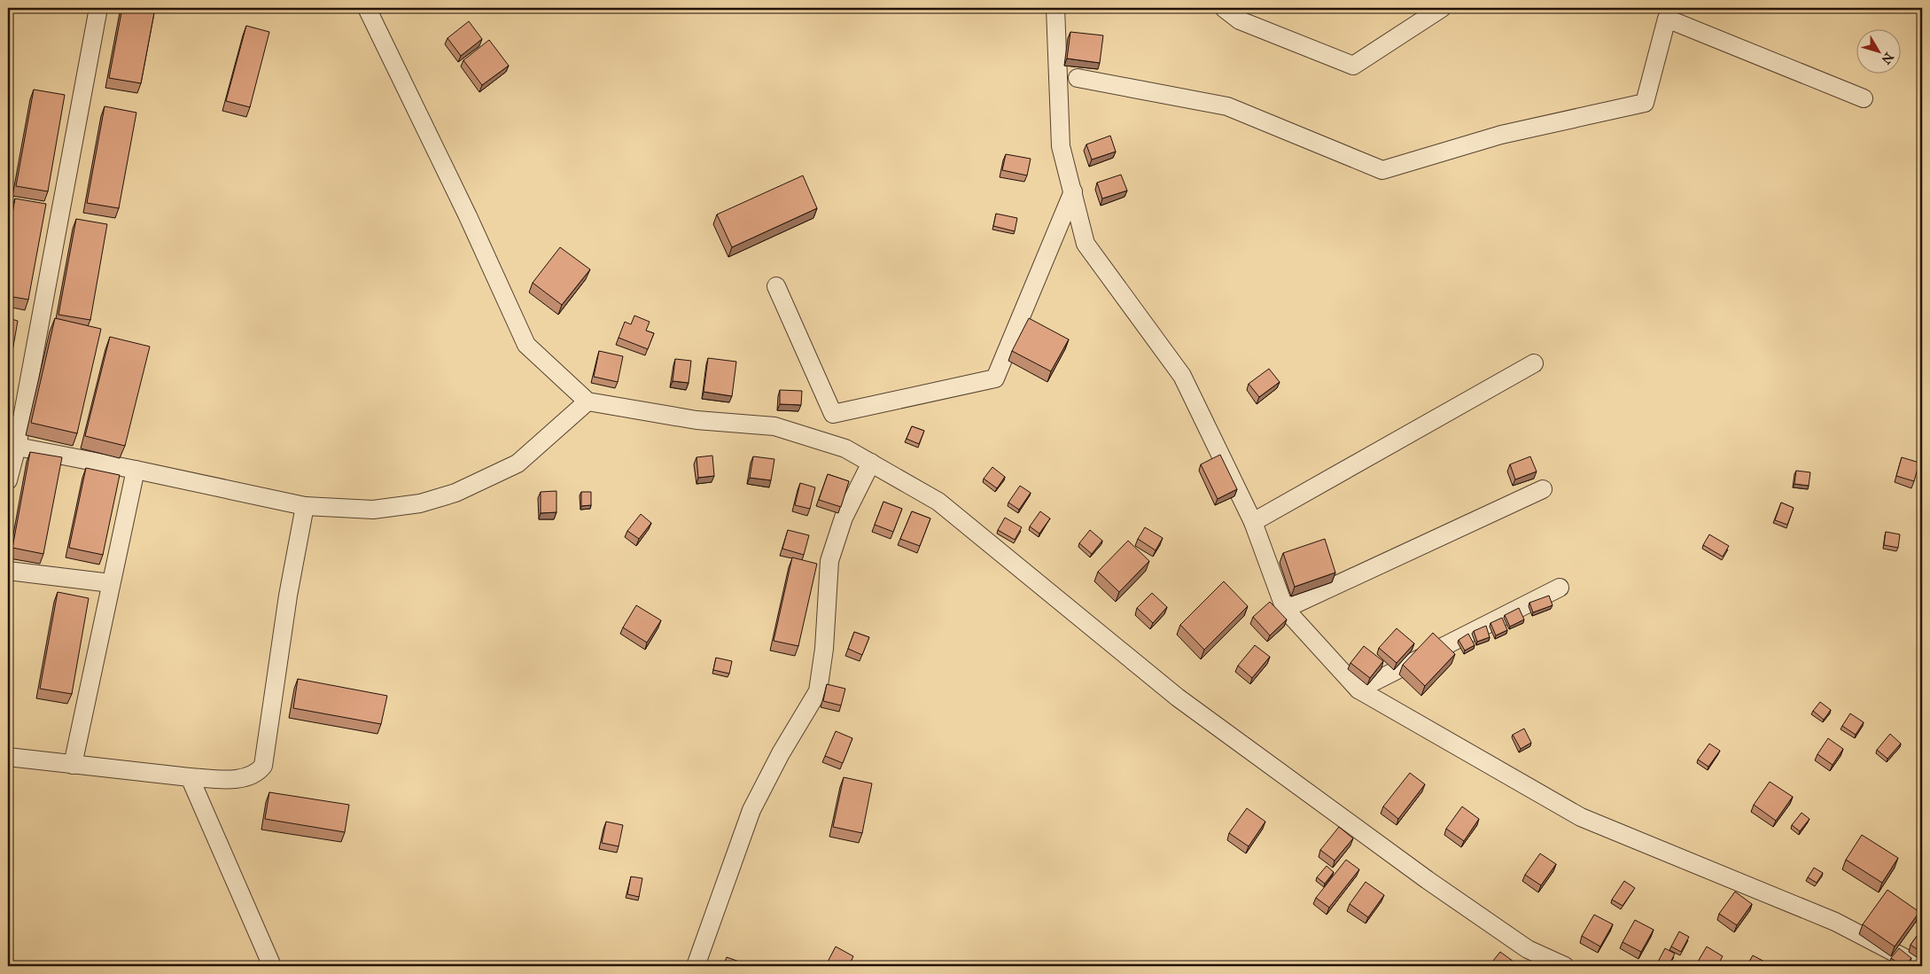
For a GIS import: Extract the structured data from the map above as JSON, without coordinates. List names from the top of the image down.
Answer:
{
  "north": "bottom right"
}
